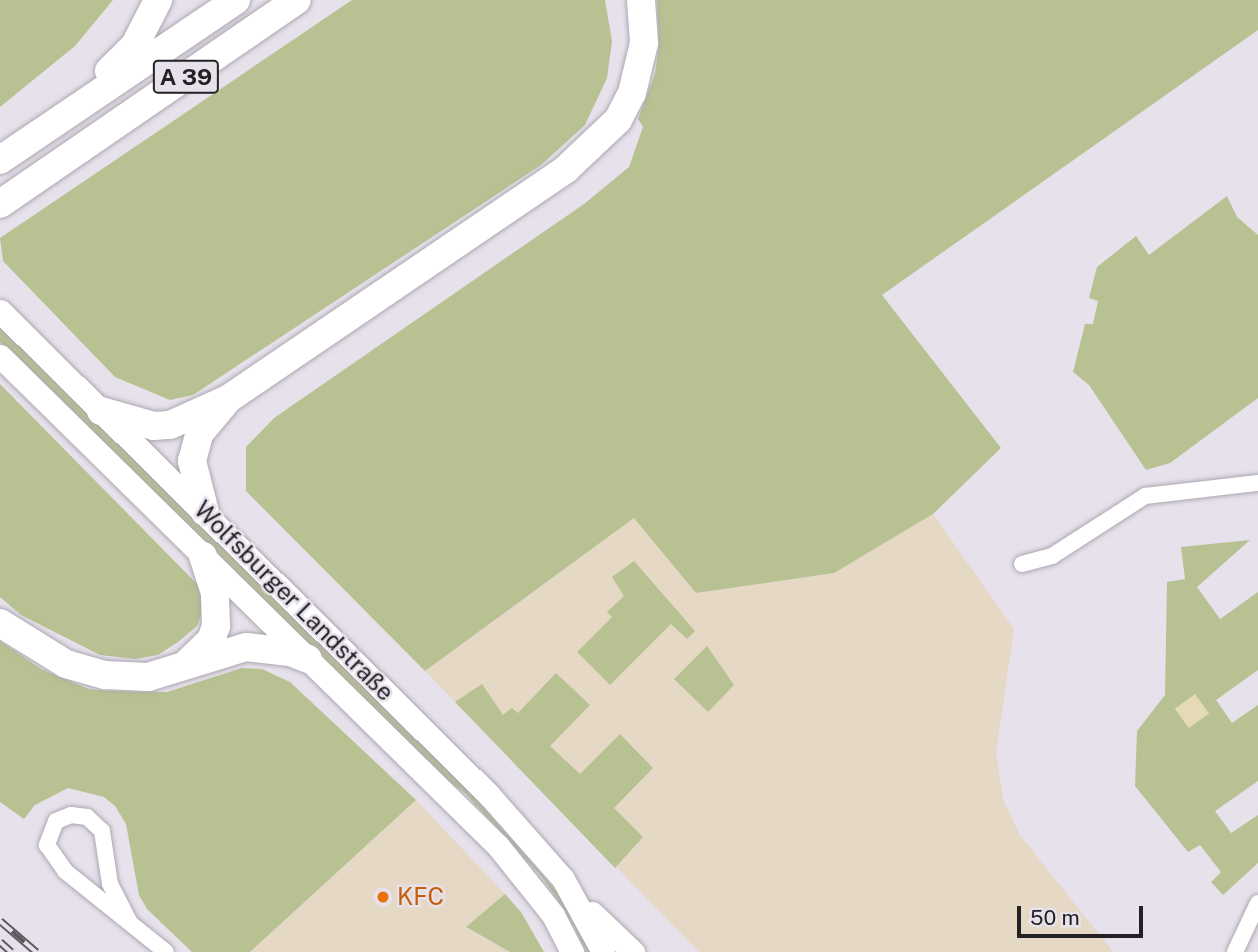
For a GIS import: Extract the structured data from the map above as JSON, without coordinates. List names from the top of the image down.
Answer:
{
  "streets": {
    "highway": ["A 39"],
    "main road": ["Wolfsburger Landstraße"]
  },
  "places": ["KFC"],
  "scale_bar": "50 m"
}
